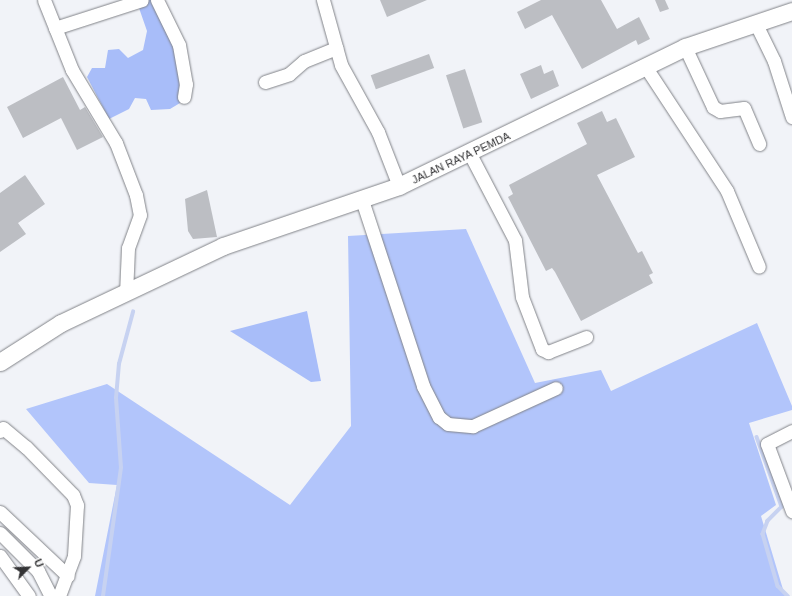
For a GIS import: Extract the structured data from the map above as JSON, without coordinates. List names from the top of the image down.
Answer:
{
  "streets": {
    "main road": ["JALAN RAYA PEMDA"]
  },
  "north": "top right"
}
